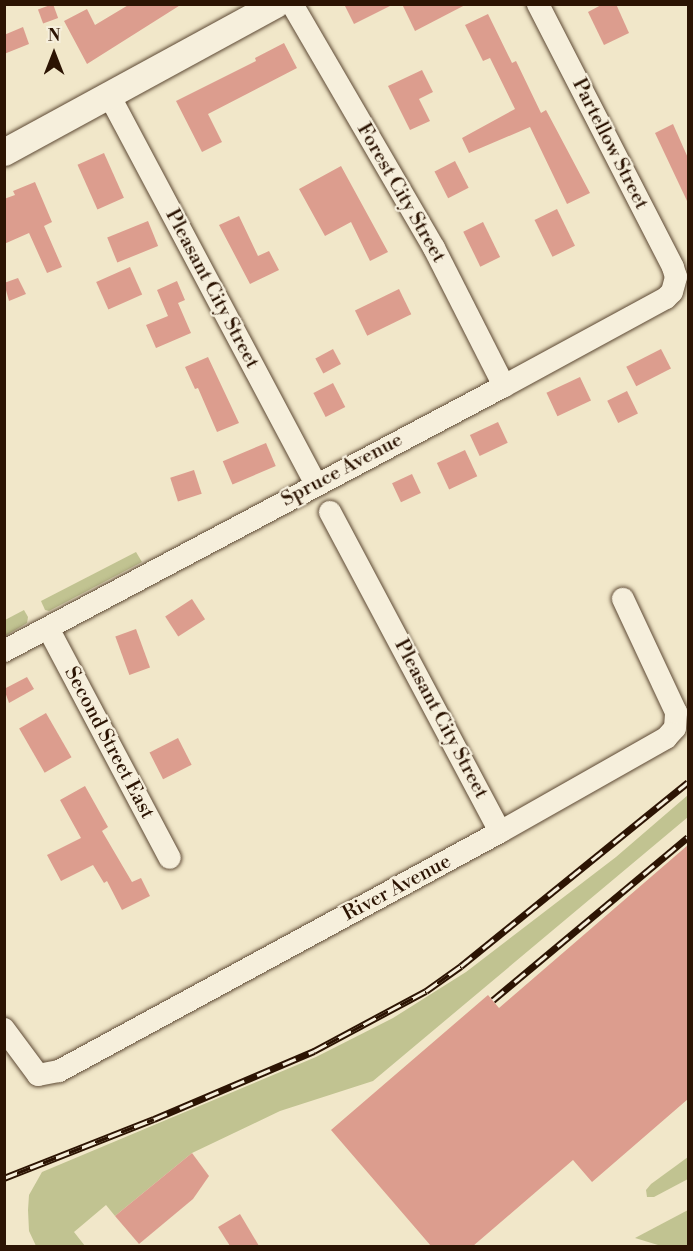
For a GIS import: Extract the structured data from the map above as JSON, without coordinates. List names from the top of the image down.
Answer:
{
  "streets": {
    "street": [
      "Partellow Street",
      "Forest City Street",
      "Pleasant City Street",
      "Spruce Avenue",
      "Second Street East",
      "River Avenue"
    ]
  },
  "crossings": [
    ["Partellow Street", "Spruce Avenue"],
    ["Forest City Street", "Spruce Avenue"],
    ["Pleasant City Street", "Spruce Avenue"],
    ["Pleasant City Street", "River Avenue"],
    ["Spruce Avenue", "Second Street East"]
  ],
  "north": "top"
}
